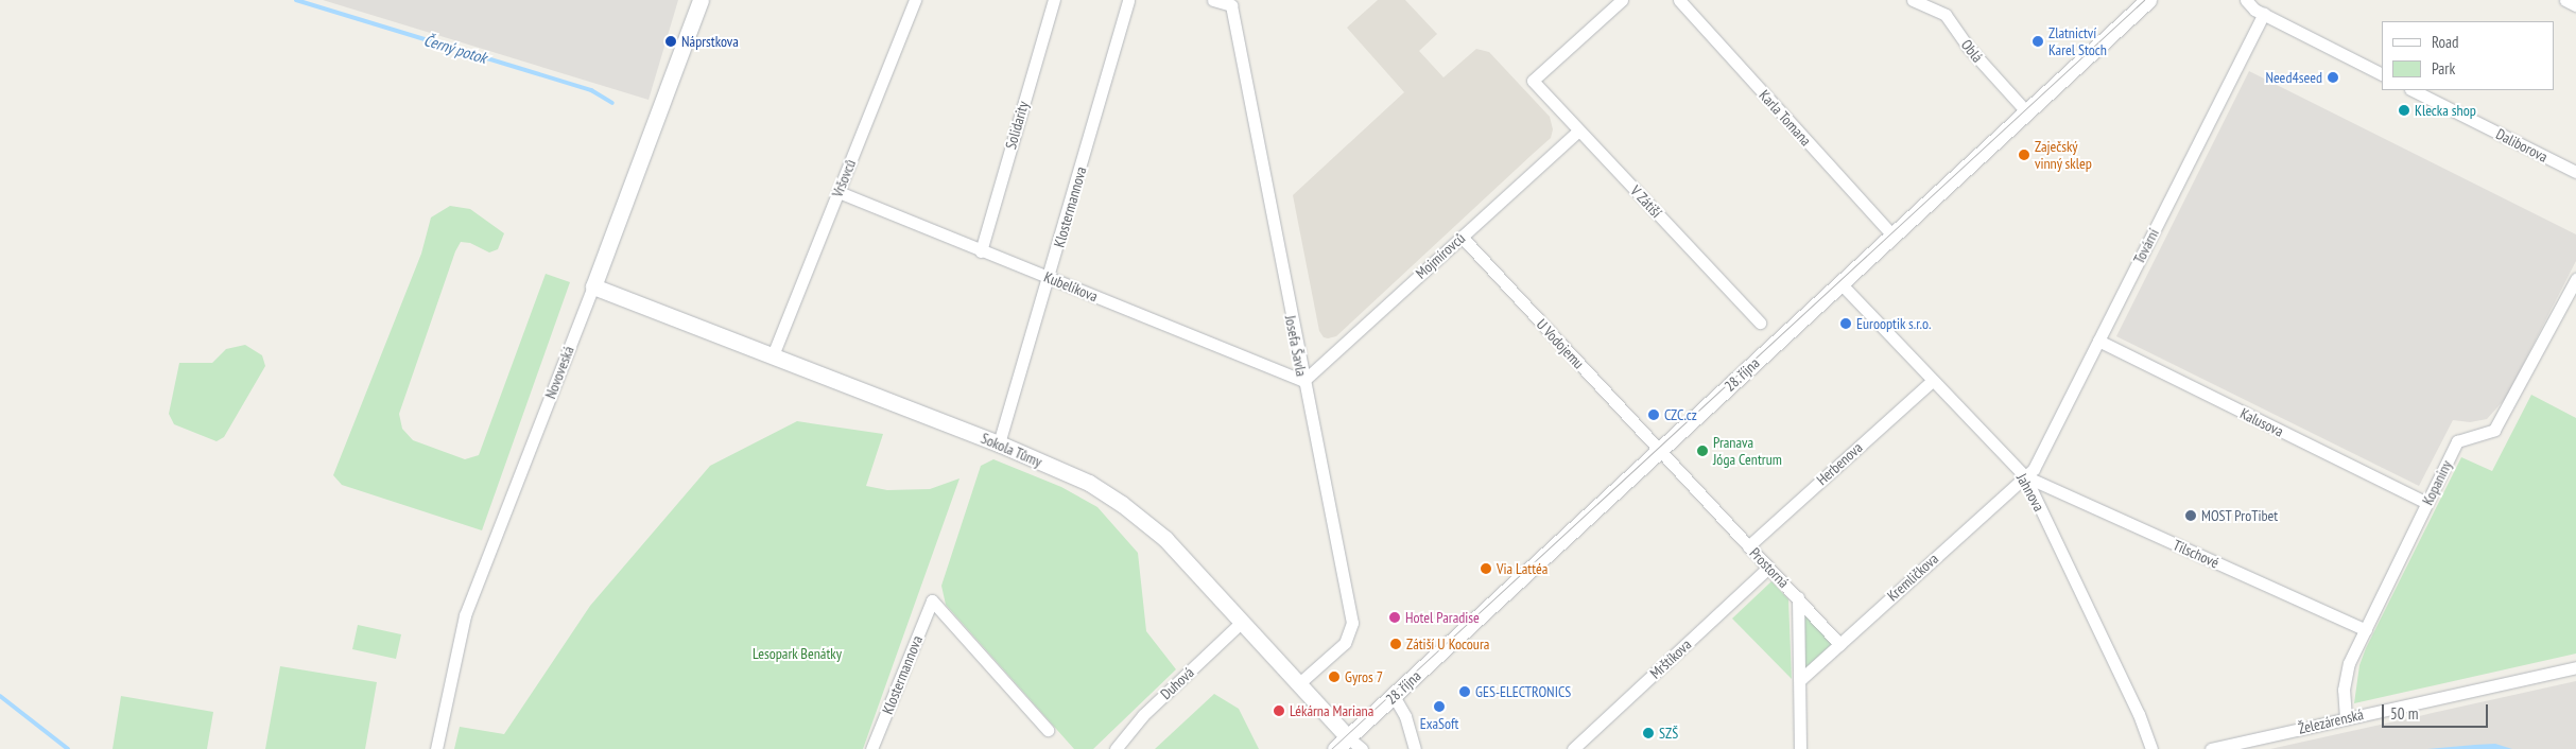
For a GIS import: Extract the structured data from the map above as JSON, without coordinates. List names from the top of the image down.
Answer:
{
  "streets": {
    "street": [
      "Oblá",
      "Karla Tomana",
      "Solidarity",
      "Daliborova",
      "Vršovců",
      "V Zátiší",
      "Klostermannova",
      "Tovární",
      "Mojmírovců",
      "Kubelíkova",
      "U Vodojemu",
      "Josefa Šavla",
      "Novoveská",
      "28. října",
      "Kalusova",
      "Sokola Tůmy",
      "Herbenova",
      "Kopaniny",
      "Jahnova",
      "Tilschové",
      "Prostorná",
      "Kremličkova",
      "Mrštíkova",
      "Duhová",
      "Železárenská"
    ]
  },
  "crossings": [
    ["Oblá", "28. října"],
    ["Karla Tomana", "28. října"],
    ["Solidarity", "Kubelíkova"],
    ["Vršovců", "Kubelíkova"],
    ["Vršovců", "Sokola Tůmy"],
    ["V Zátiší", "Mojmírovců"],
    ["Klostermannova", "Kubelíkova"],
    ["Klostermannova", "Sokola Tůmy"],
    ["Tovární", "Kalusova"],
    ["Tovární", "Jahnova"],
    ["Tovární", "Tilschové"],
    ["Tovární", "Kremličkova"],
    ["Mojmírovců", "Kubelíkova"],
    ["Mojmírovců", "U Vodojemu"],
    ["Mojmírovců", "Josefa Šavla"],
    ["Kubelíkova", "Josefa Šavla"],
    ["U Vodojemu", "28. října"],
    ["U Vodojemu", "Prostorná"],
    ["Josefa Šavla", "Sokola Tůmy"],
    ["Novoveská", "Sokola Tůmy"],
    ["28. října", "Sokola Tůmy"],
    ["28. října", "Jahnova"],
    ["28. října", "Prostorná"],
    ["Kalusova", "Kopaniny"],
    ["Sokola Tůmy", "Duhová"],
    ["Herbenova", "Jahnova"],
    ["Herbenova", "Prostorná"],
    ["Kopaniny", "Tilschové"],
    ["Kopaniny", "Železárenská"],
    ["Jahnova", "Tilschové"],
    ["Jahnova", "Kremličkova"],
    ["Tilschové", "Kremličkova"],
    ["Prostorná", "Kremličkova"],
    ["Prostorná", "Mrštíkova"]
  ],
  "water": ["Černý potok"],
  "parks": ["Lesopark Benátky"],
  "places": [
    "Náprstkova",
    "Zlatnictví Karel Stoch",
    "Need4seed",
    "Klecka shop",
    "Zaječský vinný sklep",
    "Eurooptik s.r.o.",
    "CZC.cz",
    "Pranava Jóga Centrum",
    "MOST ProTibet",
    "Via Lattéa",
    "Hotel Paradise",
    "Zátiší U Kocoura",
    "Gyros 7",
    "GES-ELECTRONICS",
    "ExaSoft",
    "Lékárna Mariana",
    "SZŠ"
  ],
  "legend": ["Road", "Park"],
  "scale_bar": "50 m"
}
